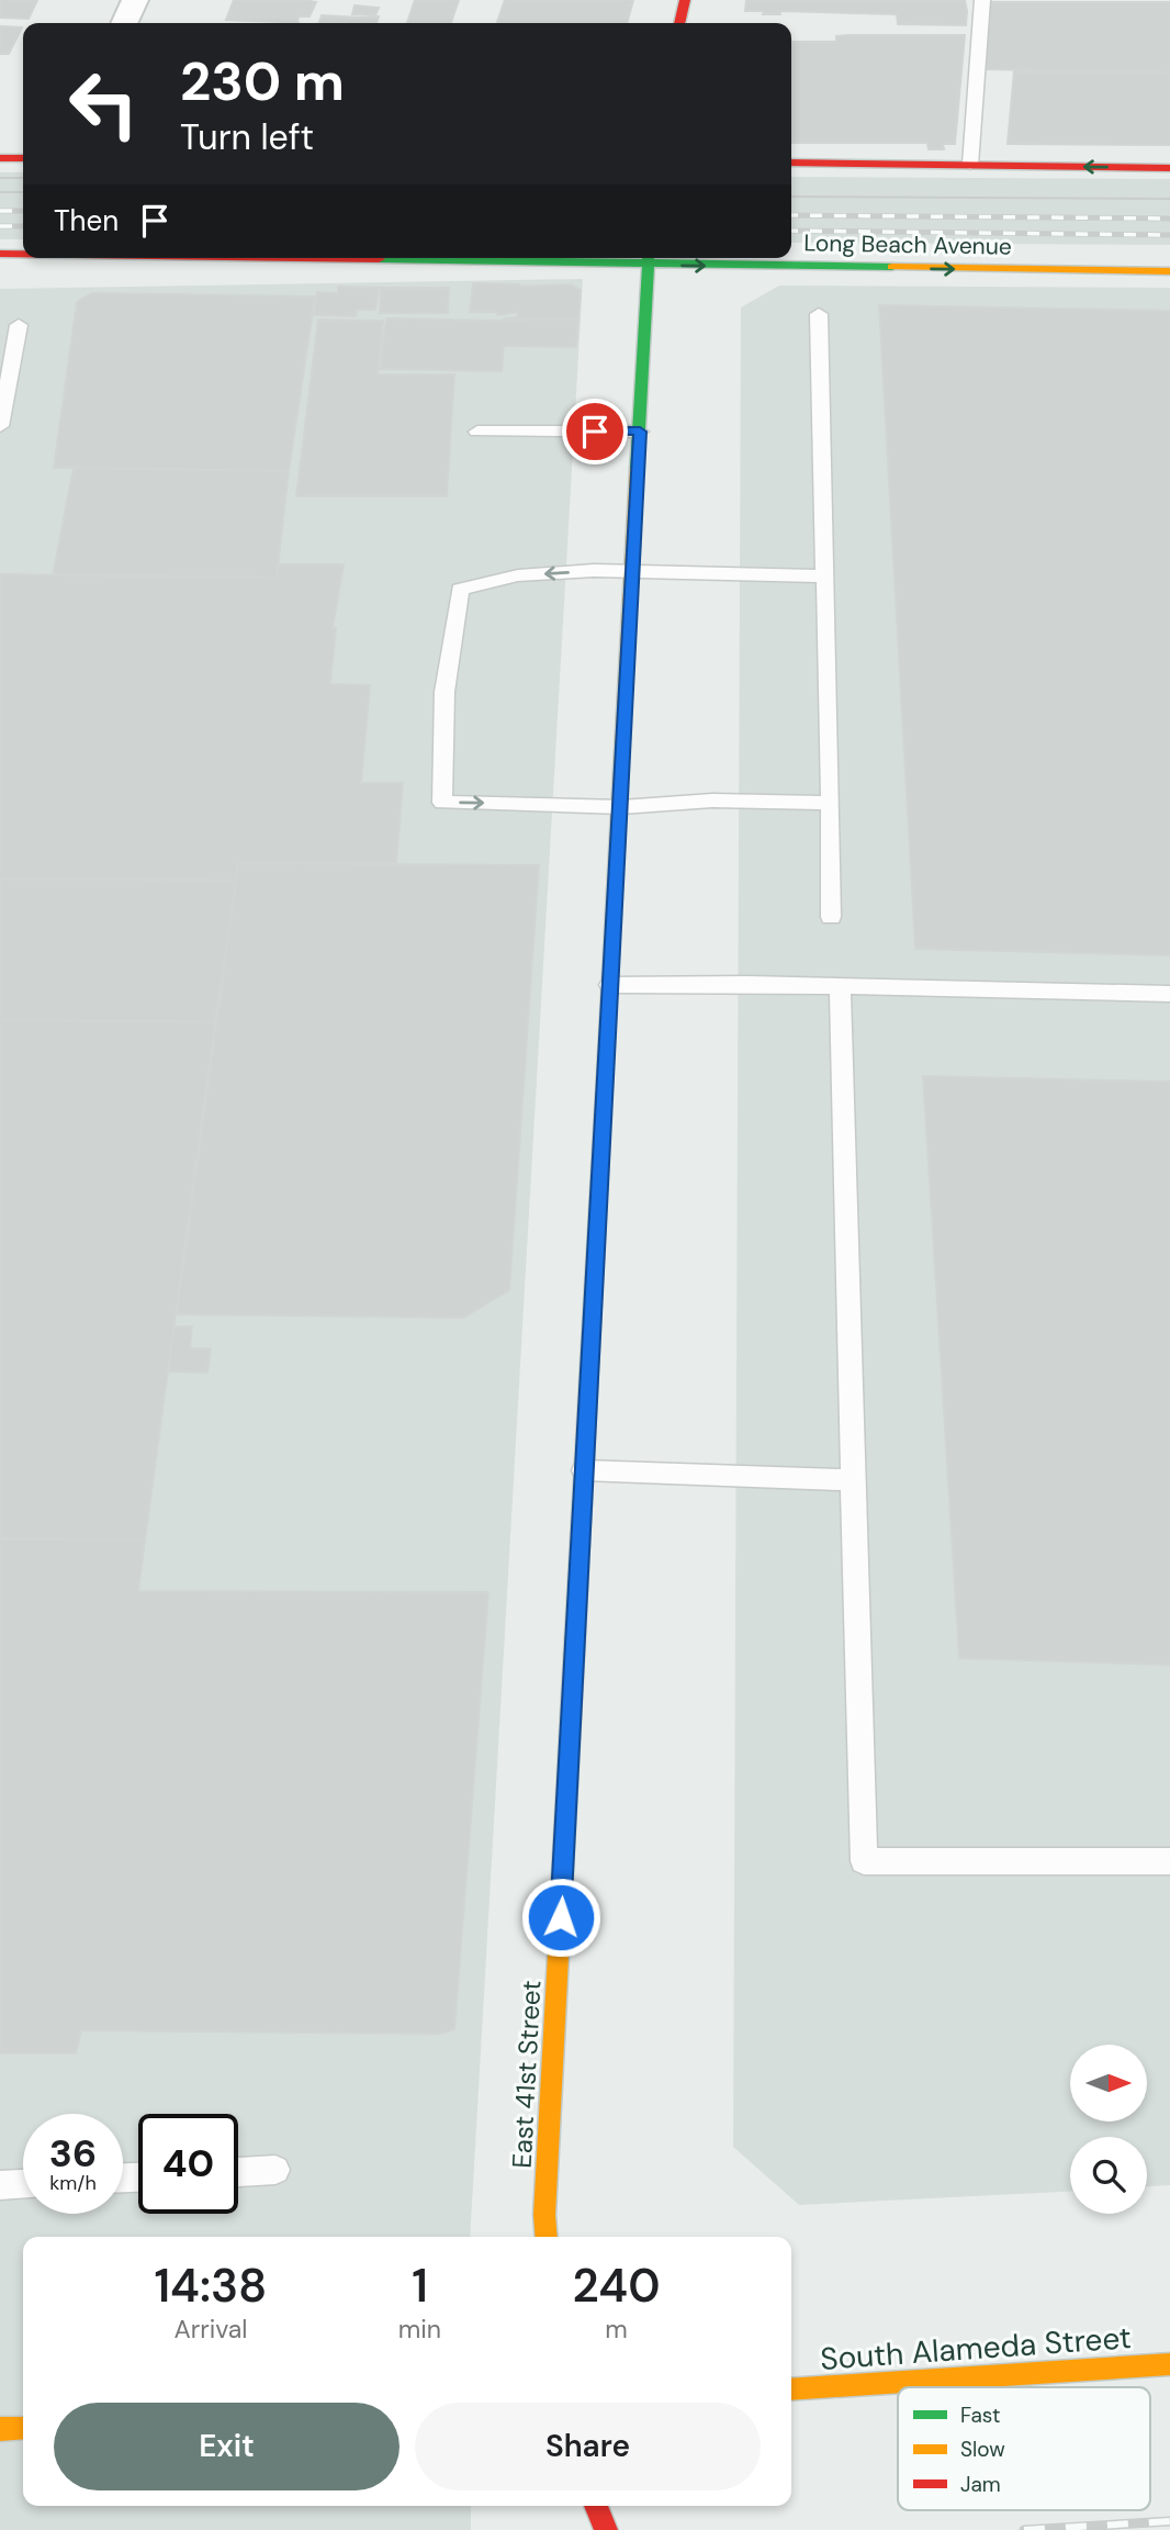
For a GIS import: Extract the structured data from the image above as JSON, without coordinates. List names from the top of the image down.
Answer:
{
  "streets": {
    "street": ["Long Beach Avenue", "East 41st Street", "South Alameda Street"]
  },
  "crossings": [
    ["Long Beach Avenue", "East 41st Street"]
  ],
  "legend": ["Fast", "Slow", "Jam"],
  "north": "right",
  "page": {
    "turn": ["230 m", "Turn left"],
    "then": "Then",
    "speed": "36 km/h",
    "limit": "40",
    "eta": [
      "14:38",
      "Arrival",
      "1",
      "min",
      "240",
      "m"
    ],
    "buttons": ["Exit", "Share"]
  }
}
